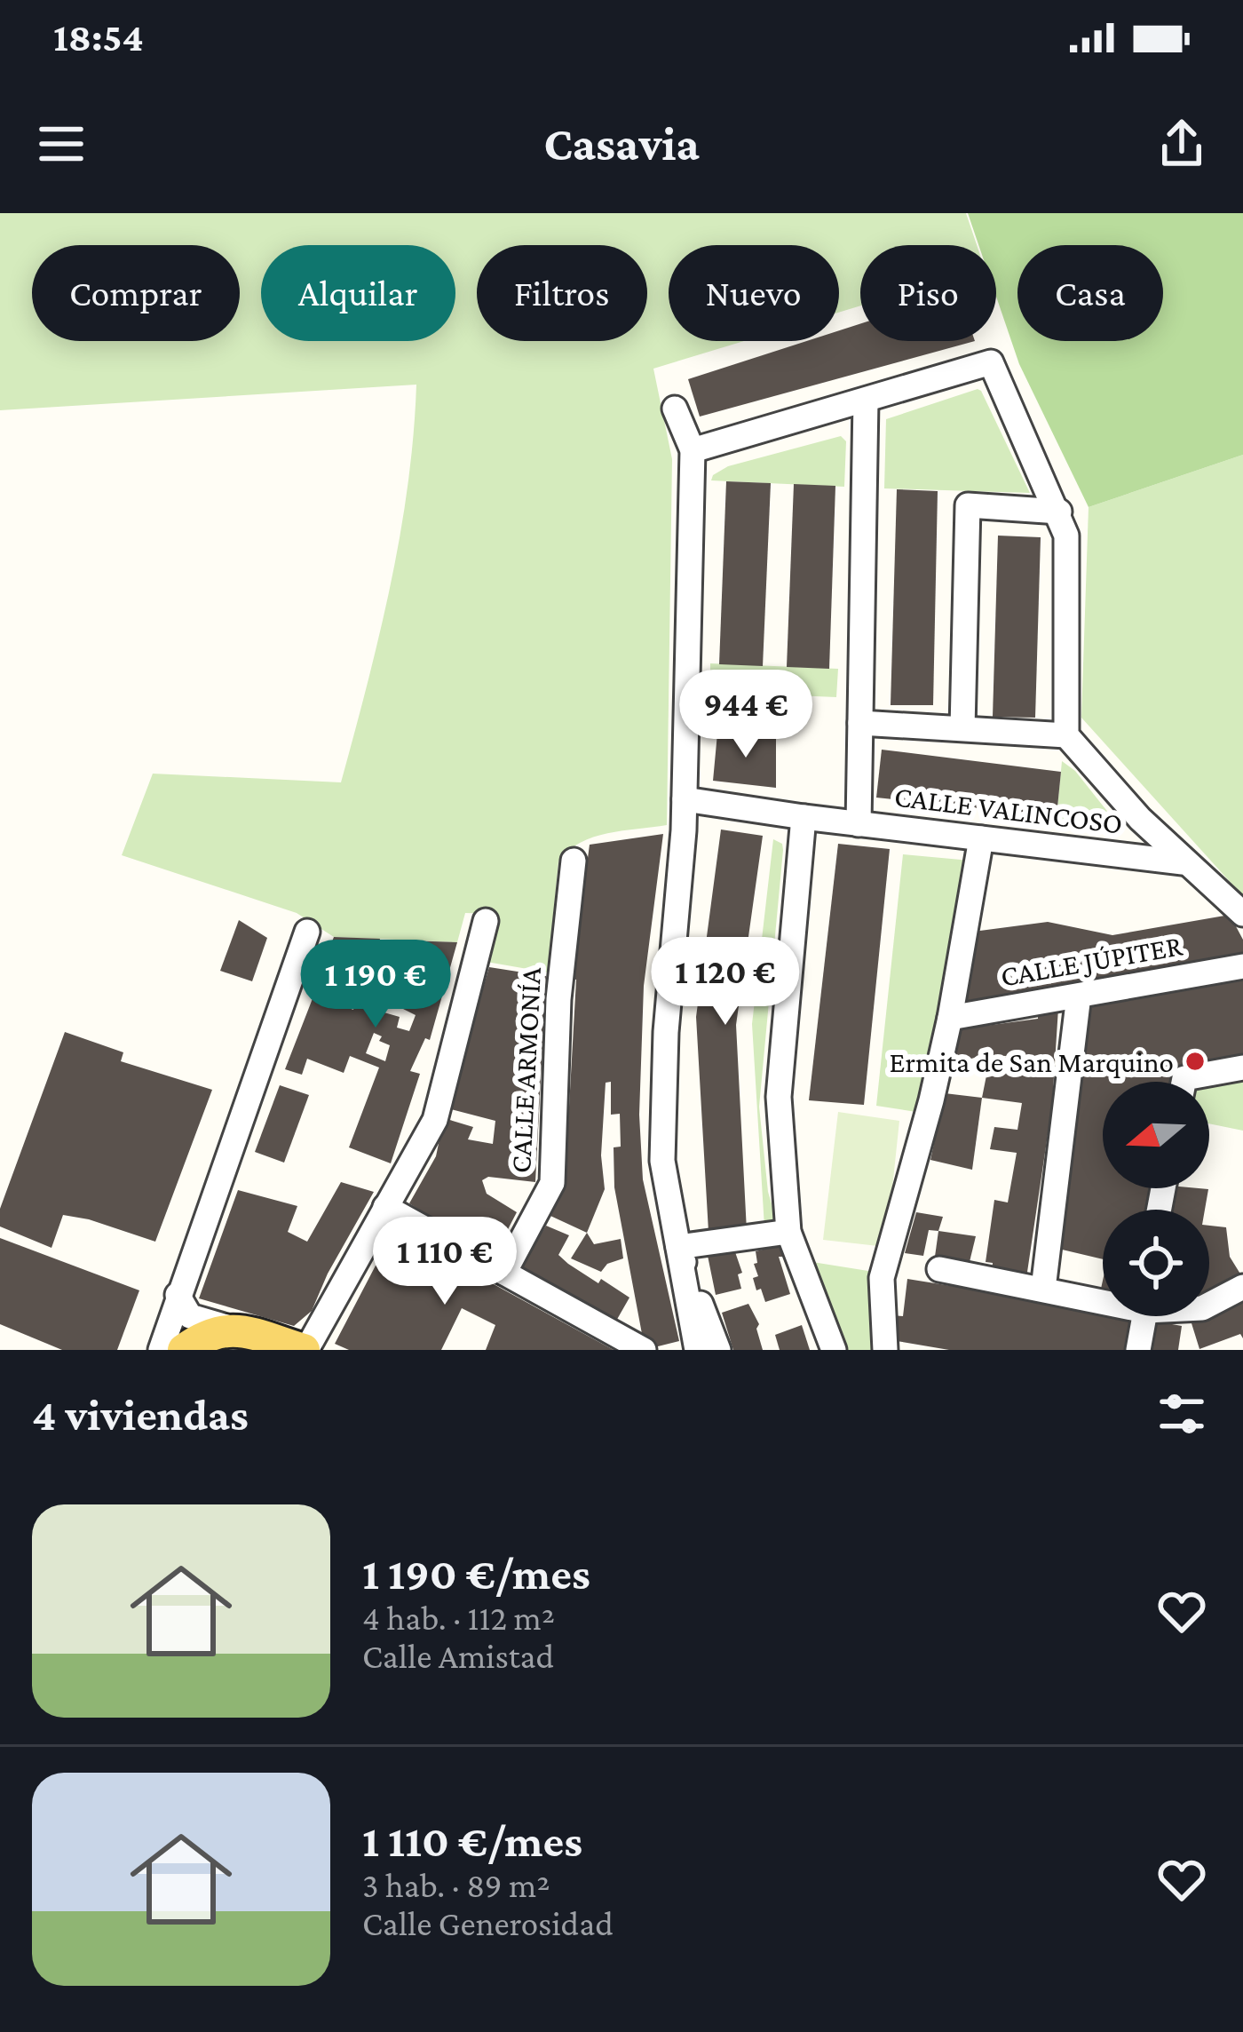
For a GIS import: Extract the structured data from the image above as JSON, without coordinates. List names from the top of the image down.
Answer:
{
  "streets": {
    "street": ["CALLE VALINCOSO", "CALLE JÚPITER", "CALLE ARMONÍA"]
  },
  "places": ["Ermita de San Marquino"],
  "north": "left",
  "page": {
    "status": "18:54",
    "header": "Casavia",
    "chip": [
      "Comprar",
      "Alquilar",
      "Filtros",
      "Nuevo",
      "Piso",
      "Casa"
    ],
    "price": [
      "944 €",
      "1 120 €",
      "1 190 €",
      "1 110 €"
    ],
    "heading": "4 viviendas",
    "list": [
      {
        "name": "1 190 €/mes",
        "note": "4 hab. · 112 m² · Calle Amistad"
      },
      {
        "name": "1 110 €/mes",
        "note": "3 hab. · 89 m² · Calle Generosidad"
      }
    ]
  }
}
